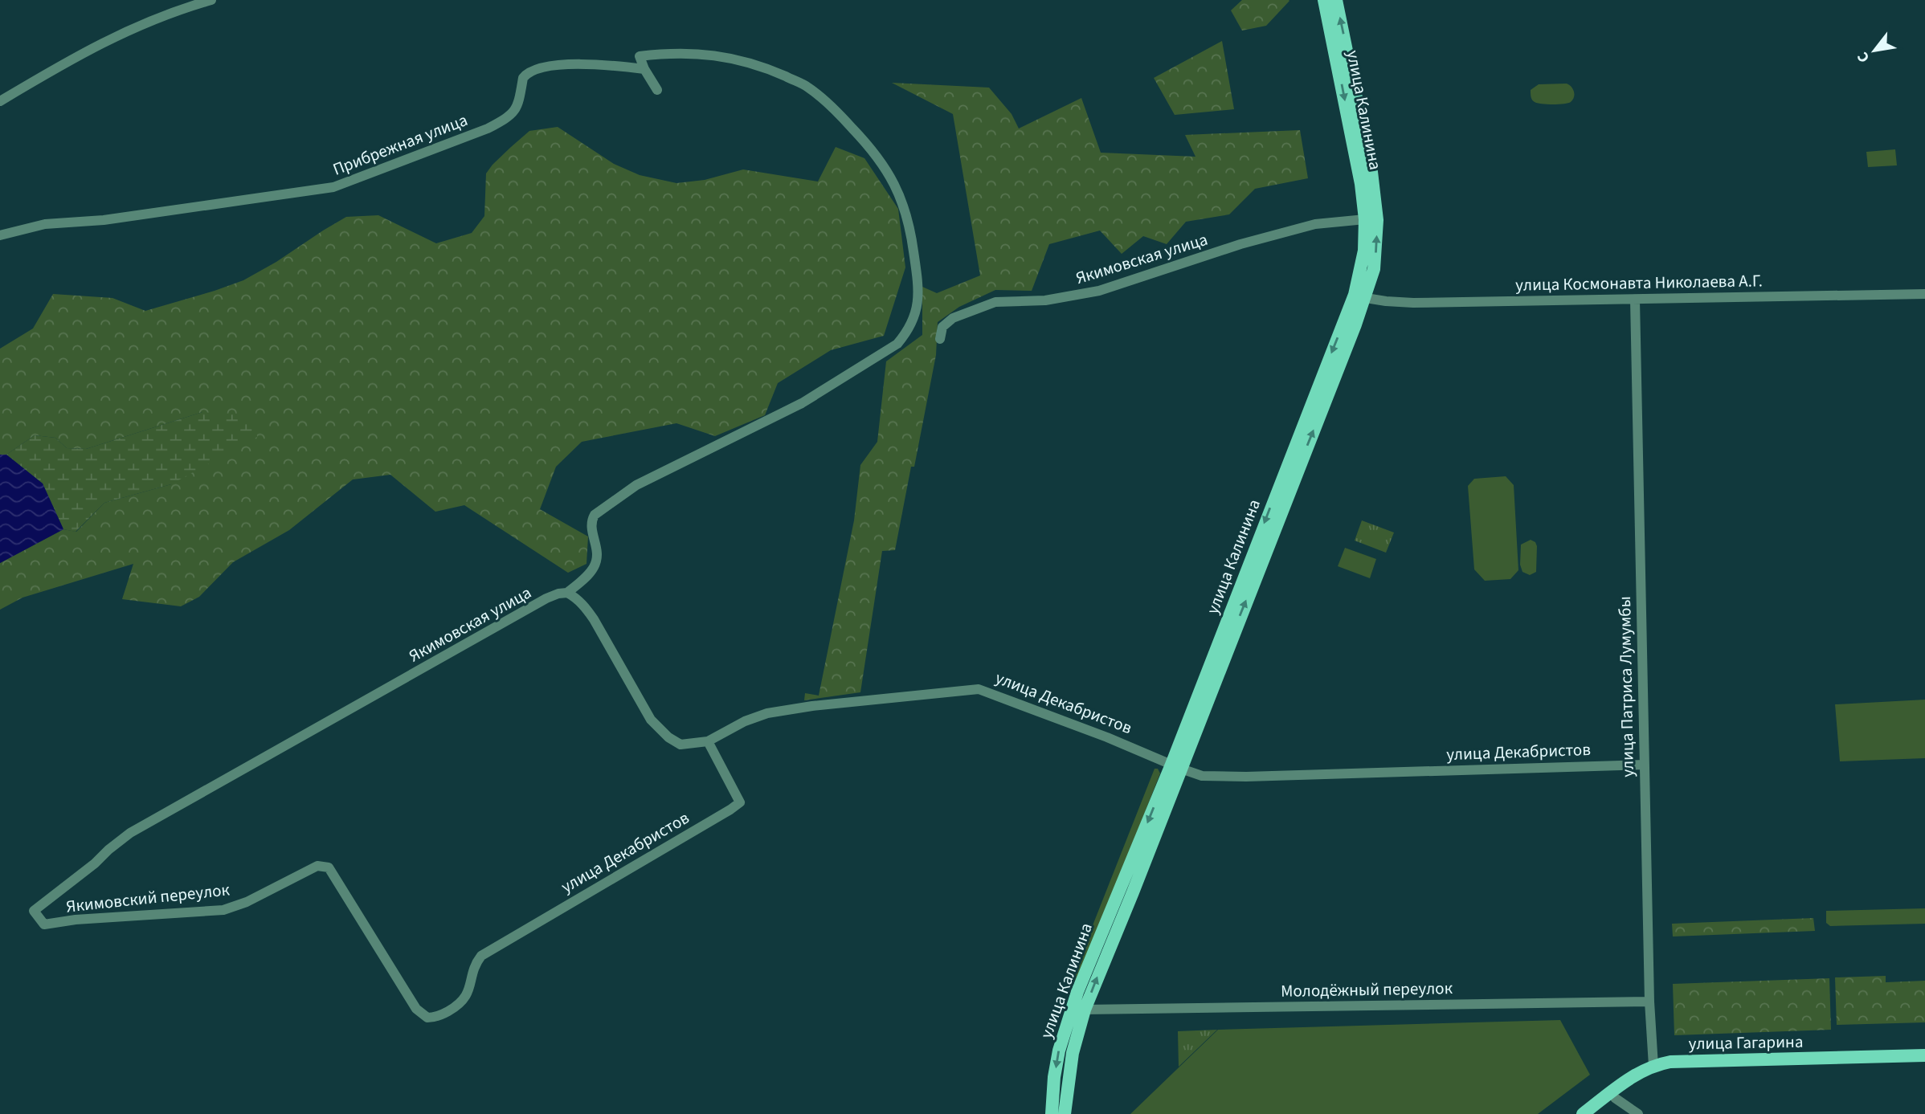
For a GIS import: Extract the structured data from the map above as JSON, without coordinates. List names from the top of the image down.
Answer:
{
  "streets": {
    "main road": ["улица Калинина", "улица Гагарина"],
    "street": [
      "Прибрежная улица",
      "Якимовская улица",
      "улица Космонавта Николаева А.Г.",
      "улица Патриса Лумумбы",
      "улица Декабристов",
      "Якимовский переулок",
      "Молодёжный переулок"
    ]
  },
  "crossings": [
    ["улица Калинина", "Якимовская улица"],
    ["улица Калинина", "улица Космонавта Николаева А.Г."],
    ["улица Калинина", "улица Декабристов"],
    ["улица Калинина", "Молодёжный переулок"],
    ["Прибрежная улица", "Якимовская улица"],
    ["Якимовская улица", "Якимовский переулок"],
    ["улица Космонавта Николаева А.Г.", "улица Патриса Лумумбы"],
    ["улица Патриса Лумумбы", "улица Декабристов"],
    ["улица Патриса Лумумбы", "Молодёжный переулок"],
    ["улица Патриса Лумумбы", "улица Гагарина"],
    ["улица Декабристов", "Якимовский переулок"]
  ],
  "north": "bottom left"
}
